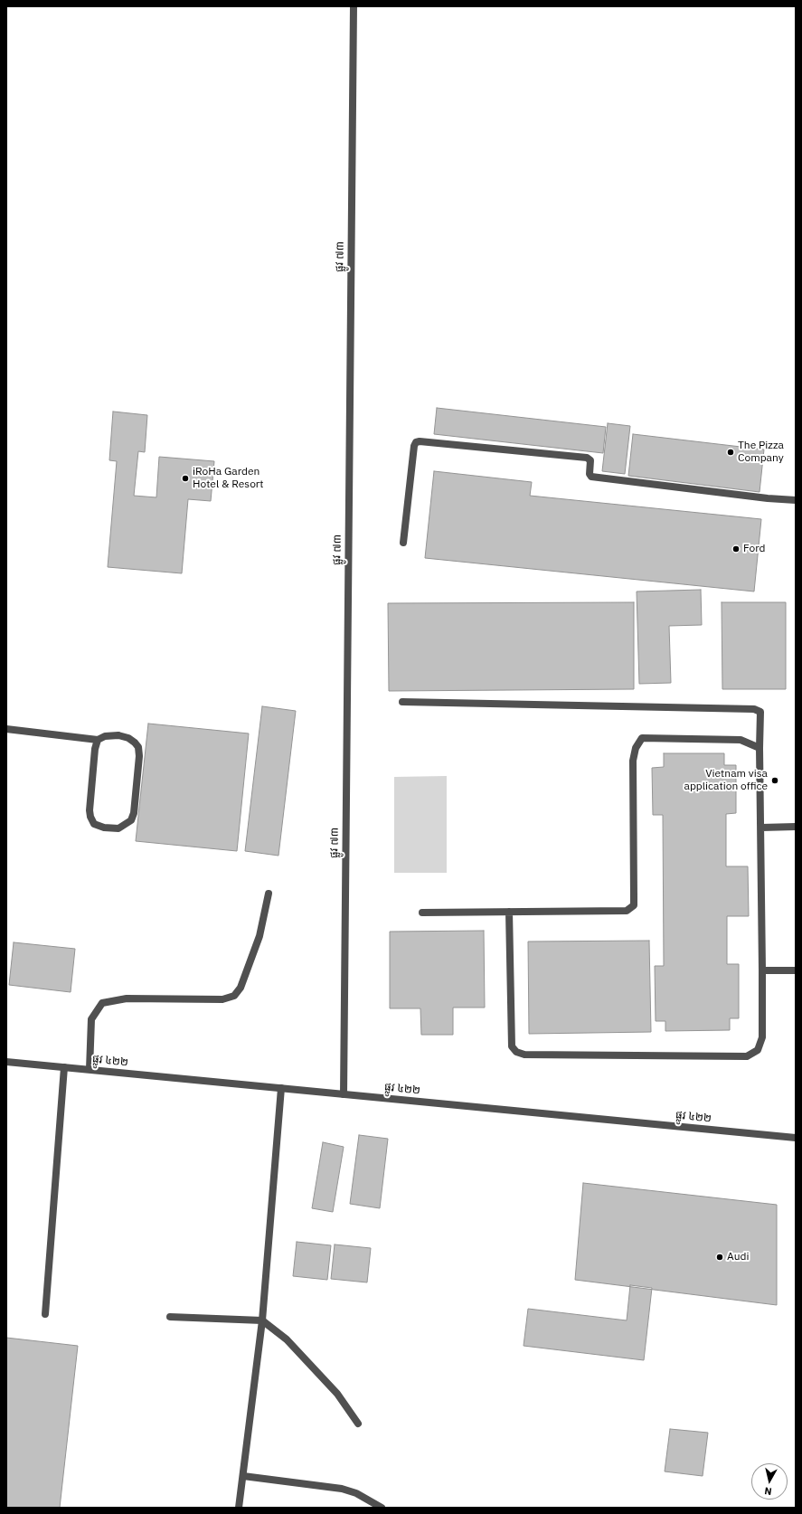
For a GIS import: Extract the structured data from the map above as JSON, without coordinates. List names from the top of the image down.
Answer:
{
  "streets": {
    "street": ["ផ្លូវ ៧៣", "ផ្លូវ ៤២២"]
  },
  "crossings": [
    ["ផ្លូវ ៧៣", "ផ្លូវ ៤២២"]
  ],
  "places": [
    "The Pizza Company",
    "iRoHa Garden Hotel & Resort",
    "Ford",
    "Vietnam visa application office",
    "Audi"
  ],
  "north": "bottom"
}
